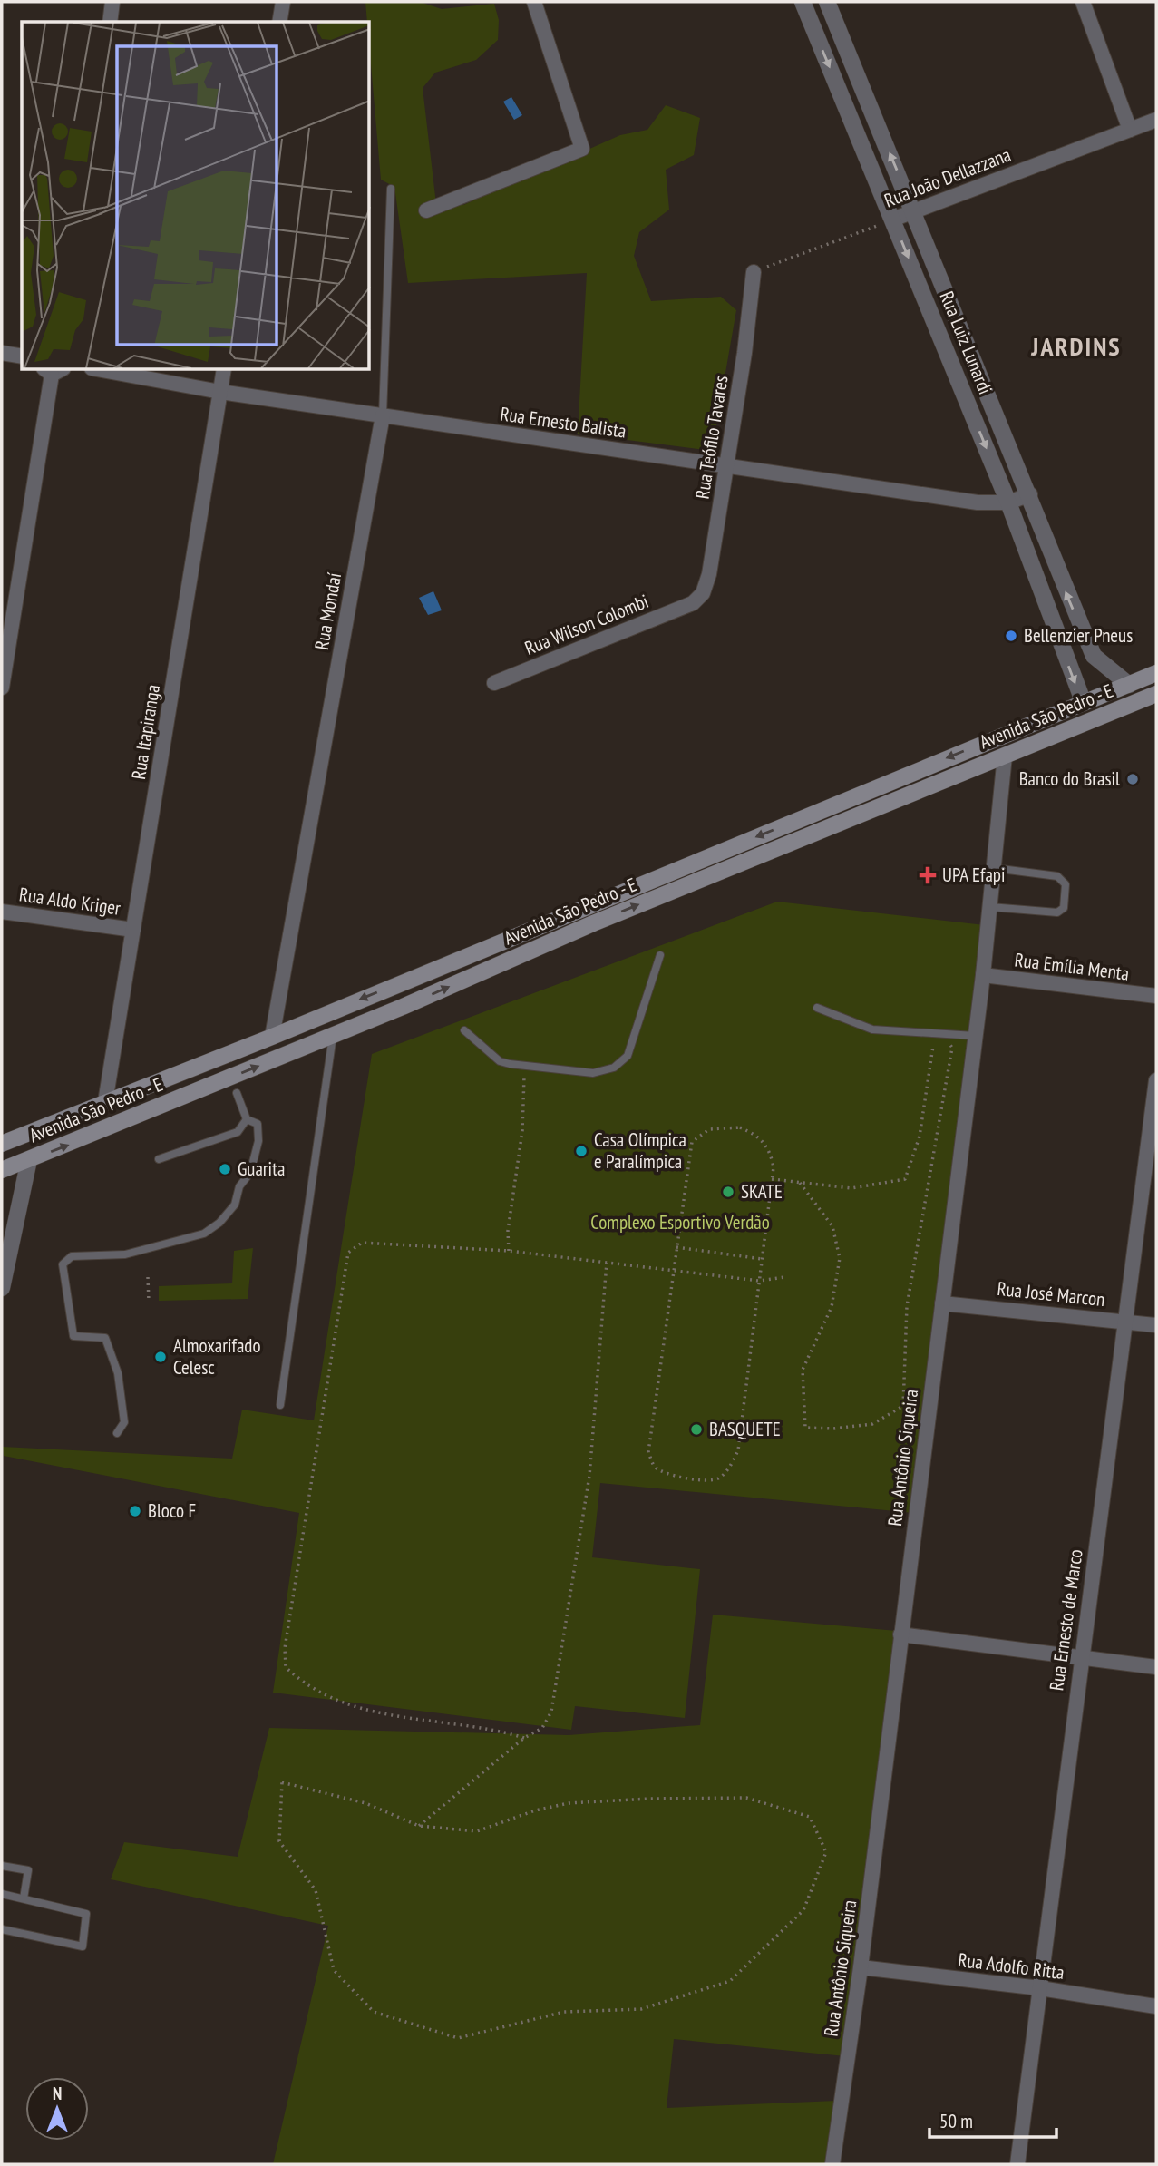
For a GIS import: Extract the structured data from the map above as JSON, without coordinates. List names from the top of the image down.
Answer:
{
  "streets": {
    "main road": ["Avenida São Pedro - E"],
    "street": [
      "Rua João Dellazzana",
      "Rua Luiz Lunardi",
      "Rua Ernesto Balista",
      "Rua Teófilo Tavares",
      "Rua Mondaí",
      "Rua Wilson Colombi",
      "Rua Itapiranga",
      "Rua Aldo Kriger",
      "Rua Emília Menta",
      "Rua José Marcon",
      "Rua Antônio Siqueira",
      "Rua Ernesto de Marco",
      "Rua Adolfo Ritta"
    ]
  },
  "crossings": [
    ["Rua João Dellazzana", "Rua Luiz Lunardi"],
    ["Rua João Dellazzana", "Rua Teófilo Tavares"],
    ["Rua Luiz Lunardi", "Rua Ernesto Balista"],
    ["Rua Luiz Lunardi", "Avenida São Pedro - E"],
    ["Rua Ernesto Balista", "Rua Teófilo Tavares"],
    ["Rua Ernesto Balista", "Rua Mondaí"],
    ["Rua Ernesto Balista", "Rua Itapiranga"],
    ["Rua Teófilo Tavares", "Rua Wilson Colombi"],
    ["Rua Mondaí", "Avenida São Pedro - E"],
    ["Avenida São Pedro - E", "Rua Itapiranga"],
    ["Avenida São Pedro - E", "Rua Antônio Siqueira"],
    ["Rua Itapiranga", "Rua Aldo Kriger"],
    ["Rua Emília Menta", "Rua Antônio Siqueira"],
    ["Rua José Marcon", "Rua Antônio Siqueira"],
    ["Rua José Marcon", "Rua Ernesto de Marco"],
    ["Rua Antônio Siqueira", "Rua Adolfo Ritta"],
    ["Rua Ernesto de Marco", "Rua Adolfo Ritta"]
  ],
  "districts": ["JARDINS"],
  "parks": ["Complexo Esportivo Verdão"],
  "places": {
    "other": [
      "Bellenzier Pneus",
      "Banco do Brasil",
      "Casa Olímpica e Paralímpica",
      "Guarita",
      "SKATE",
      "Almoxarifado Celesc",
      "BASQUETE",
      "Bloco F"
    ],
    "health": ["UPA Efapi"]
  },
  "scale_bar": "50 m",
  "north": "top"
}
